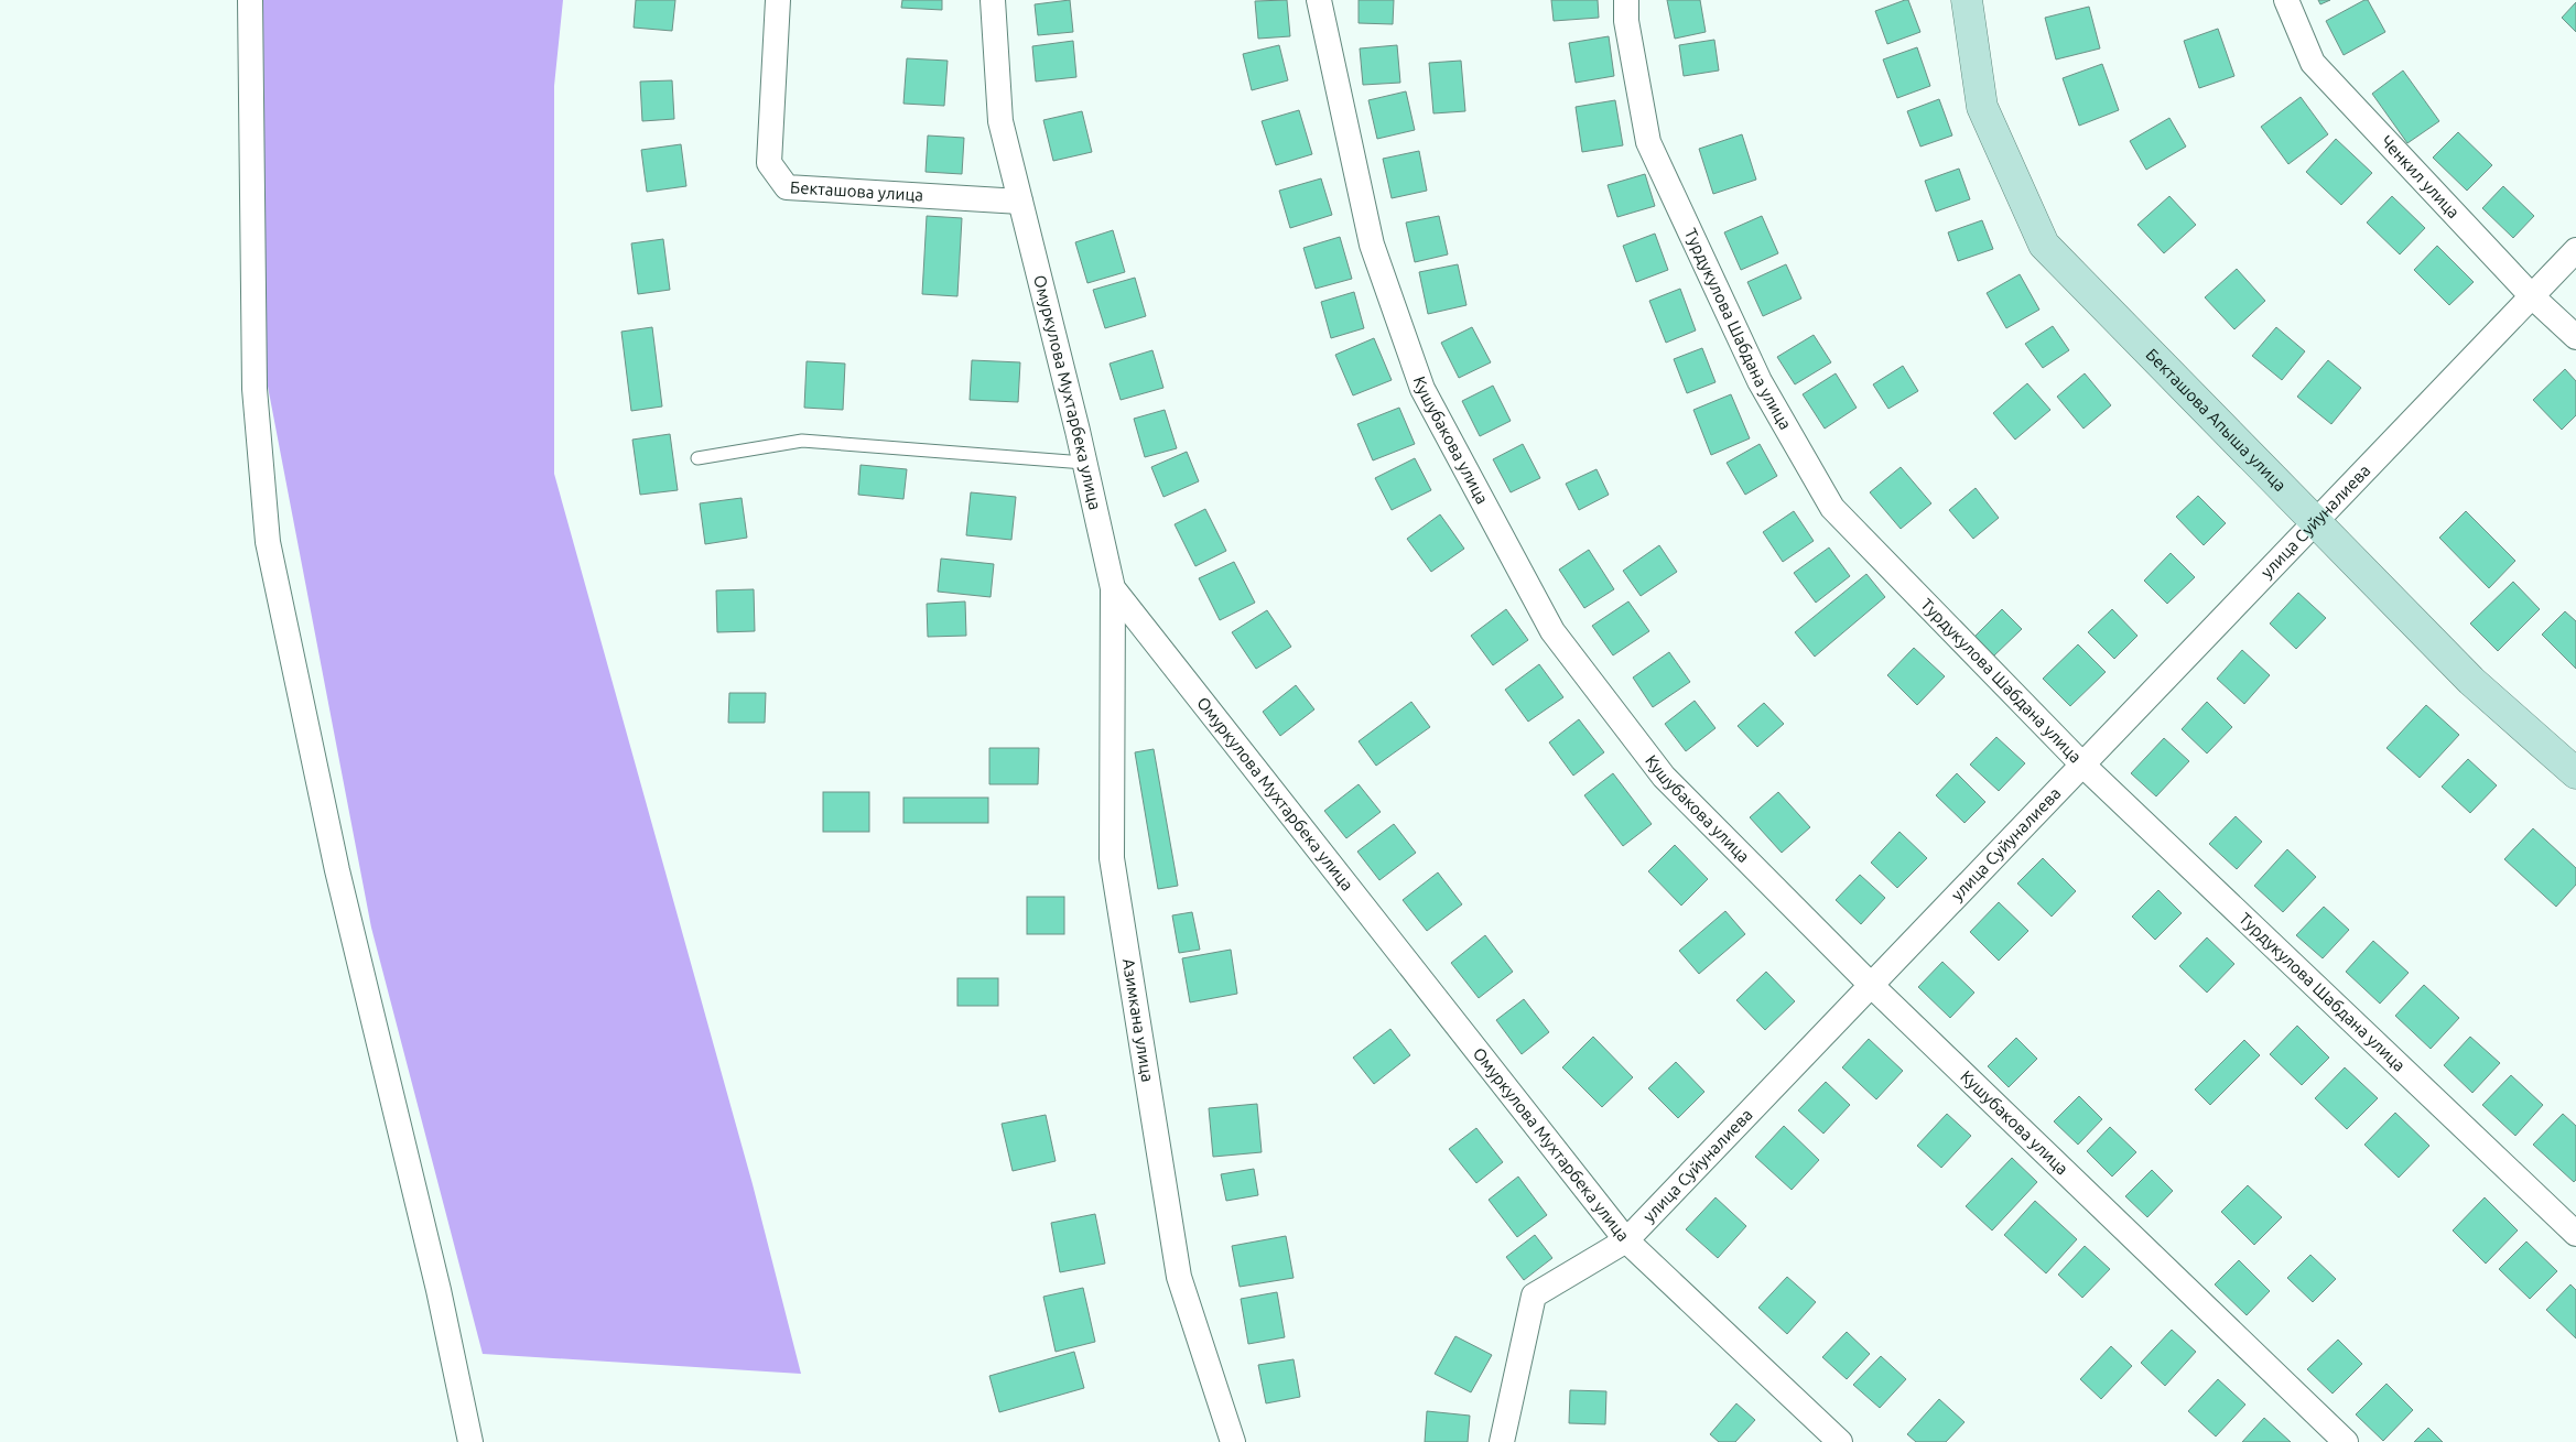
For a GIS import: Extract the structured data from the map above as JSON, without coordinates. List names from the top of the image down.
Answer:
{
  "streets": {
    "street": [
      "Ченкил улица",
      "Бекташова улица",
      "Турдукулова Шабдана улица",
      "Омуркулова Мухтарбека улица",
      "Бекташова Апыша улица",
      "Кушубакова улица",
      "улица Суйуналиева",
      "Азимкана улица"
    ]
  },
  "crossings": [
    ["Ченкил улица", "улица Суйуналиева"],
    ["Бекташова улица", "Омуркулова Мухтарбека улица"],
    ["Турдукулова Шабдана улица", "улица Суйуналиева"],
    ["Омуркулова Мухтарбека улица", "улица Суйуналиева"],
    ["Омуркулова Мухтарбека улица", "Азимкана улица"],
    ["Бекташова Апыша улица", "улица Суйуналиева"],
    ["Кушубакова улица", "улица Суйуналиева"]
  ]
}
